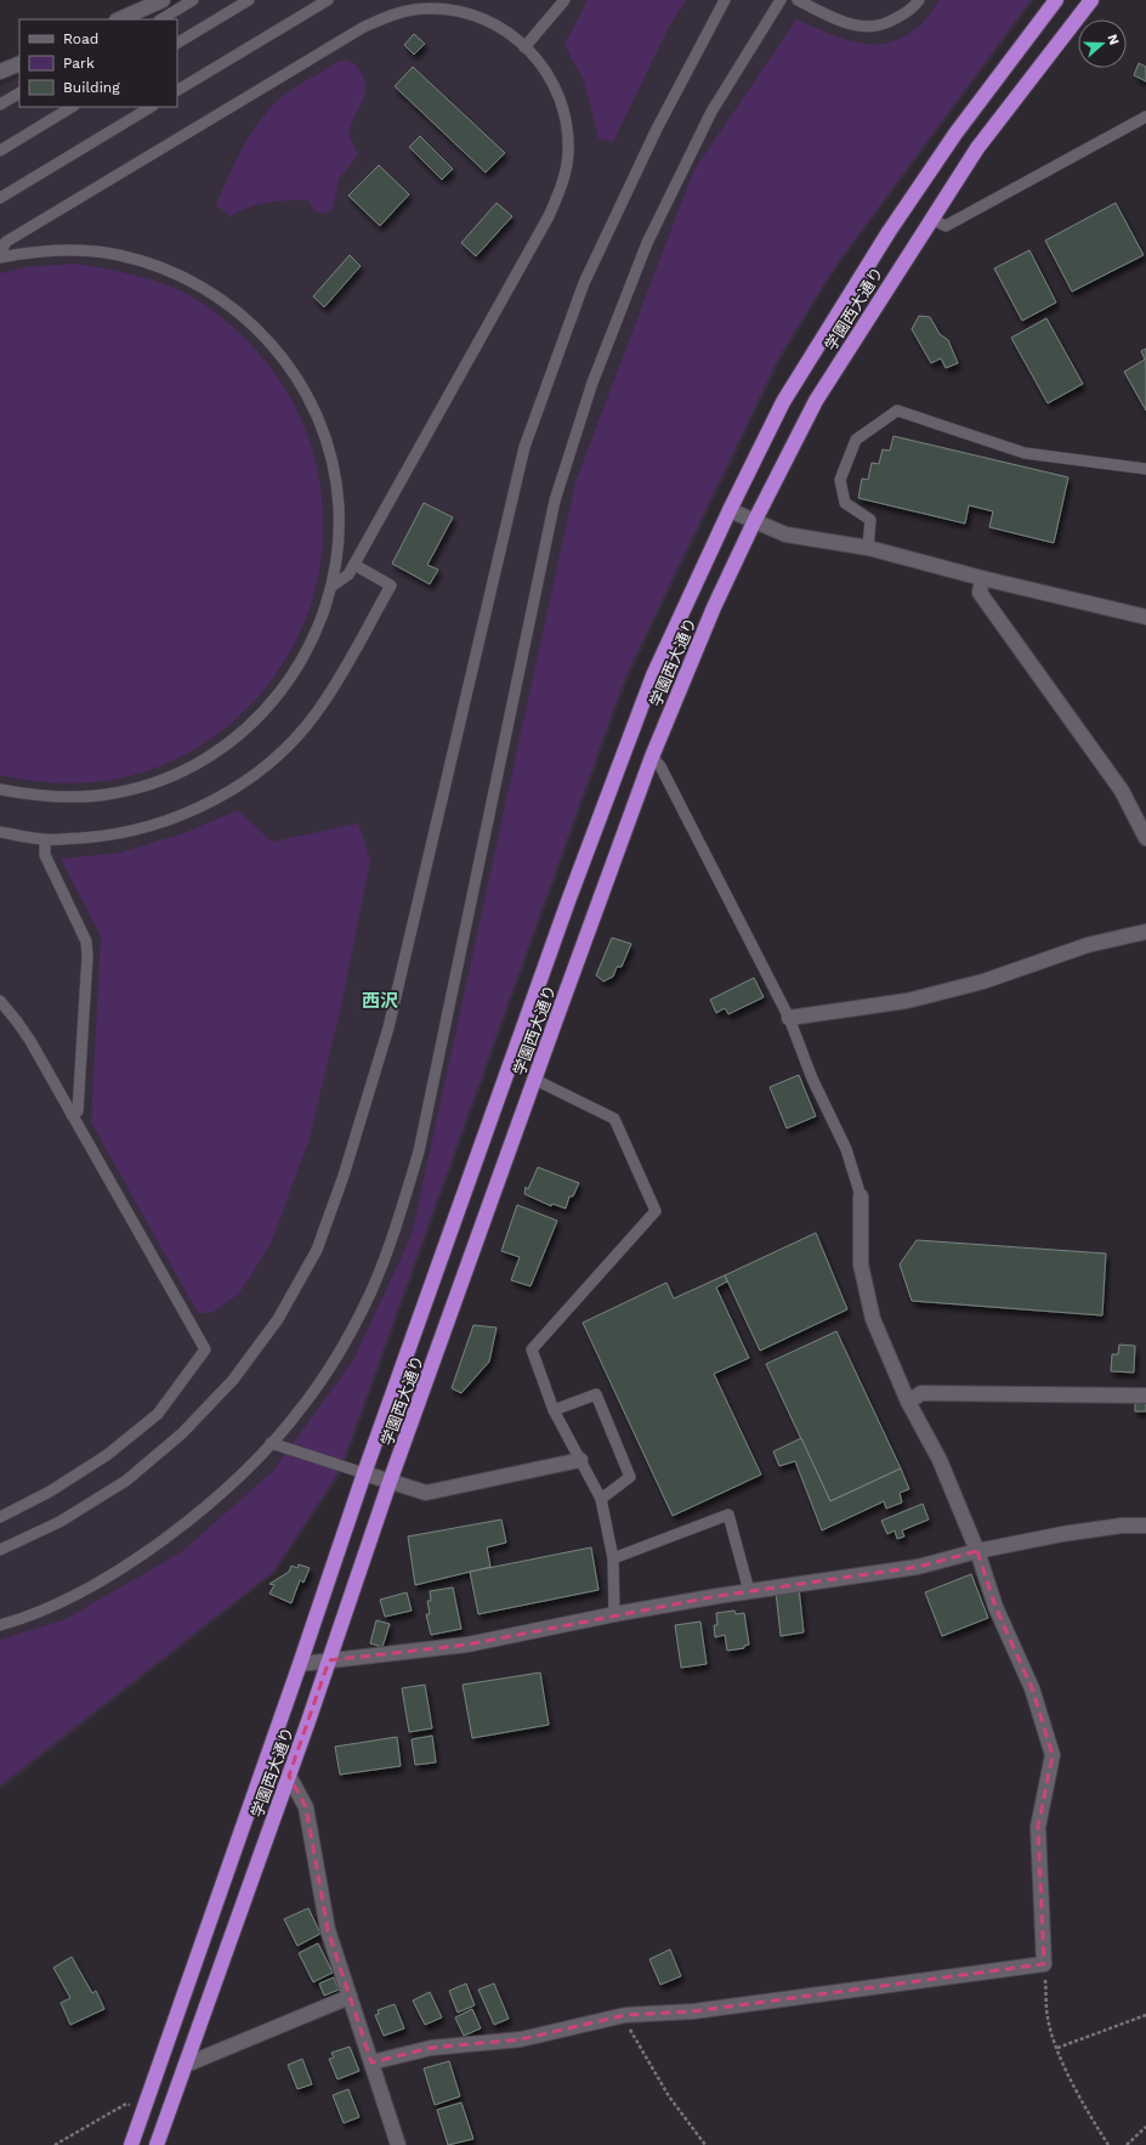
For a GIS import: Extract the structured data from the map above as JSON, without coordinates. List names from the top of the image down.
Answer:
{
  "streets": {
    "highway": ["学園西大通り"]
  },
  "districts": ["西沢"],
  "legend": ["Road", "Park", "Building"],
  "north": "right"
}
